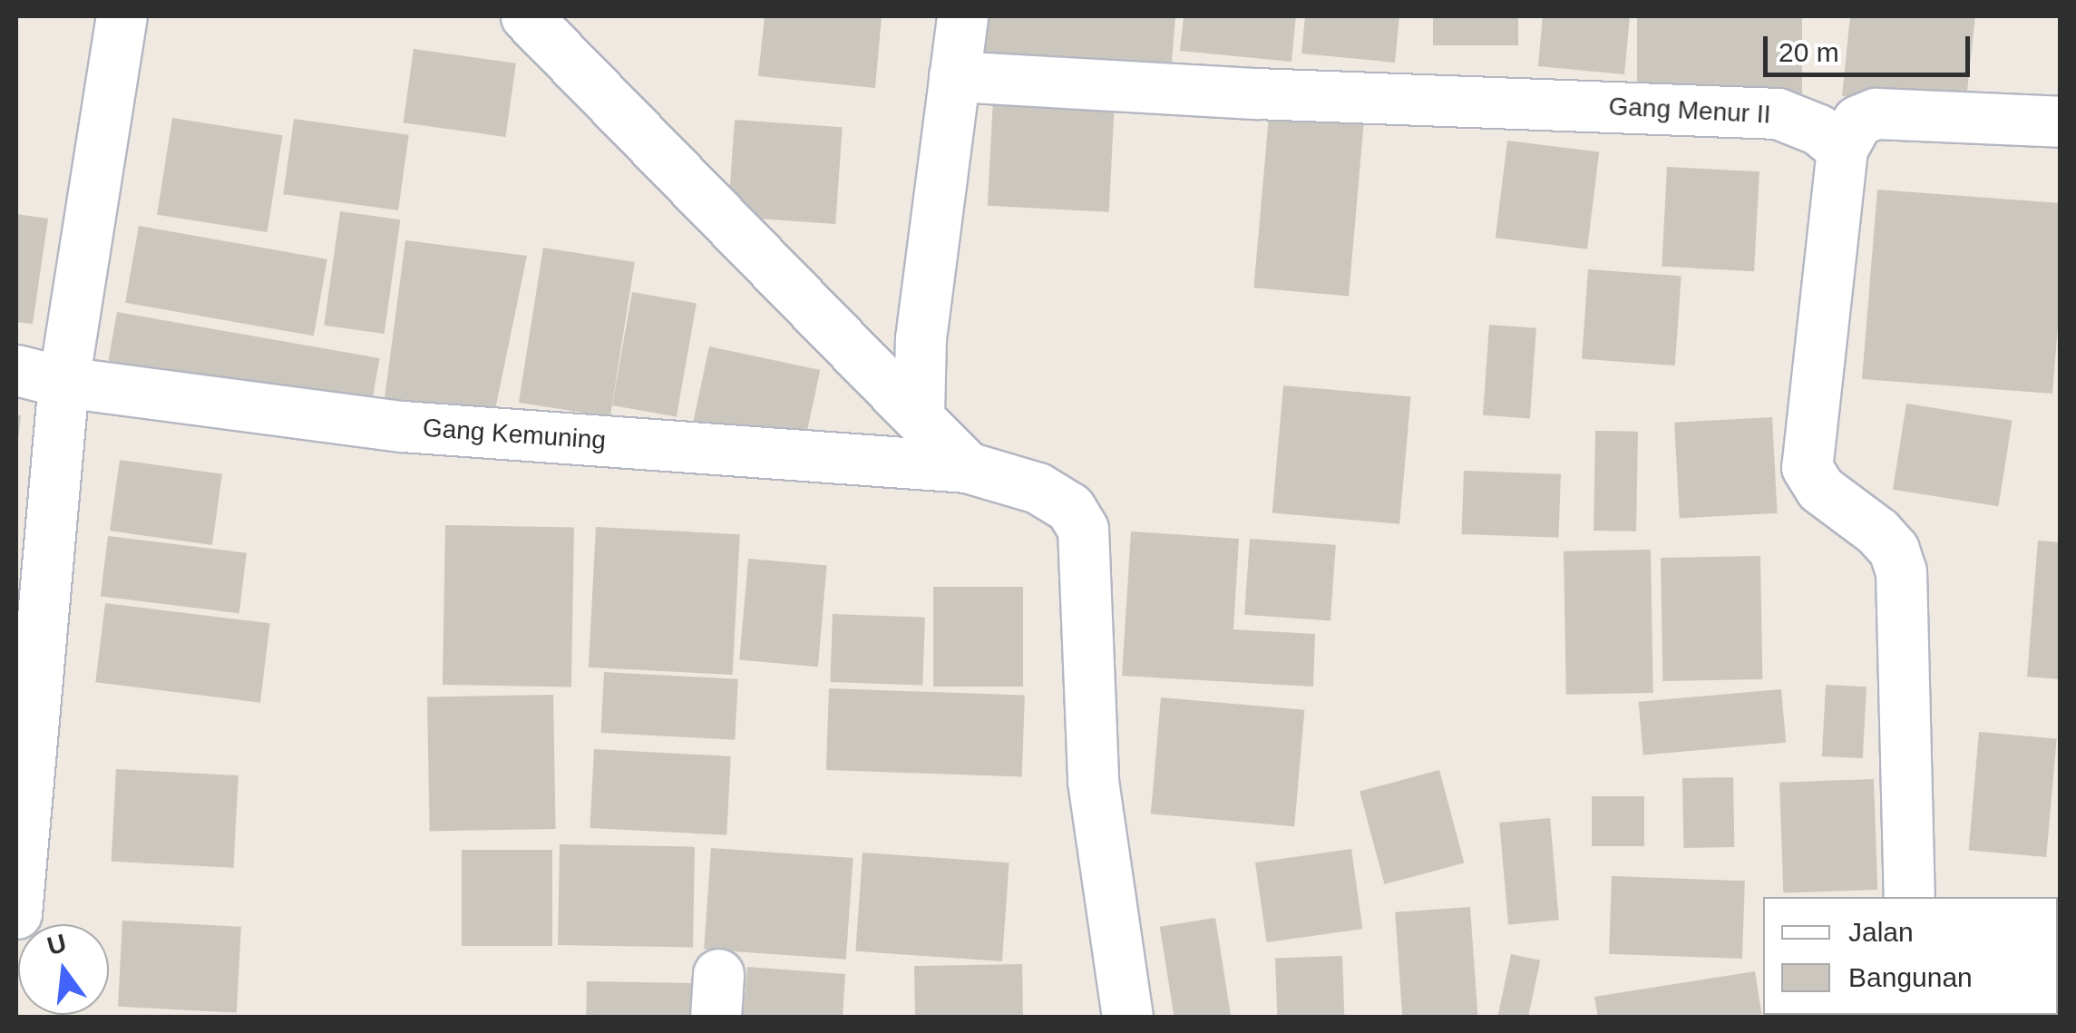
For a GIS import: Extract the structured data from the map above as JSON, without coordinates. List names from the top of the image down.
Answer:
{
  "streets": {
    "street": ["Gang Menur II", "Gang Kemuning"]
  },
  "legend": ["Jalan", "Bangunan"],
  "scale_bar": "20 m",
  "north": "top"
}
